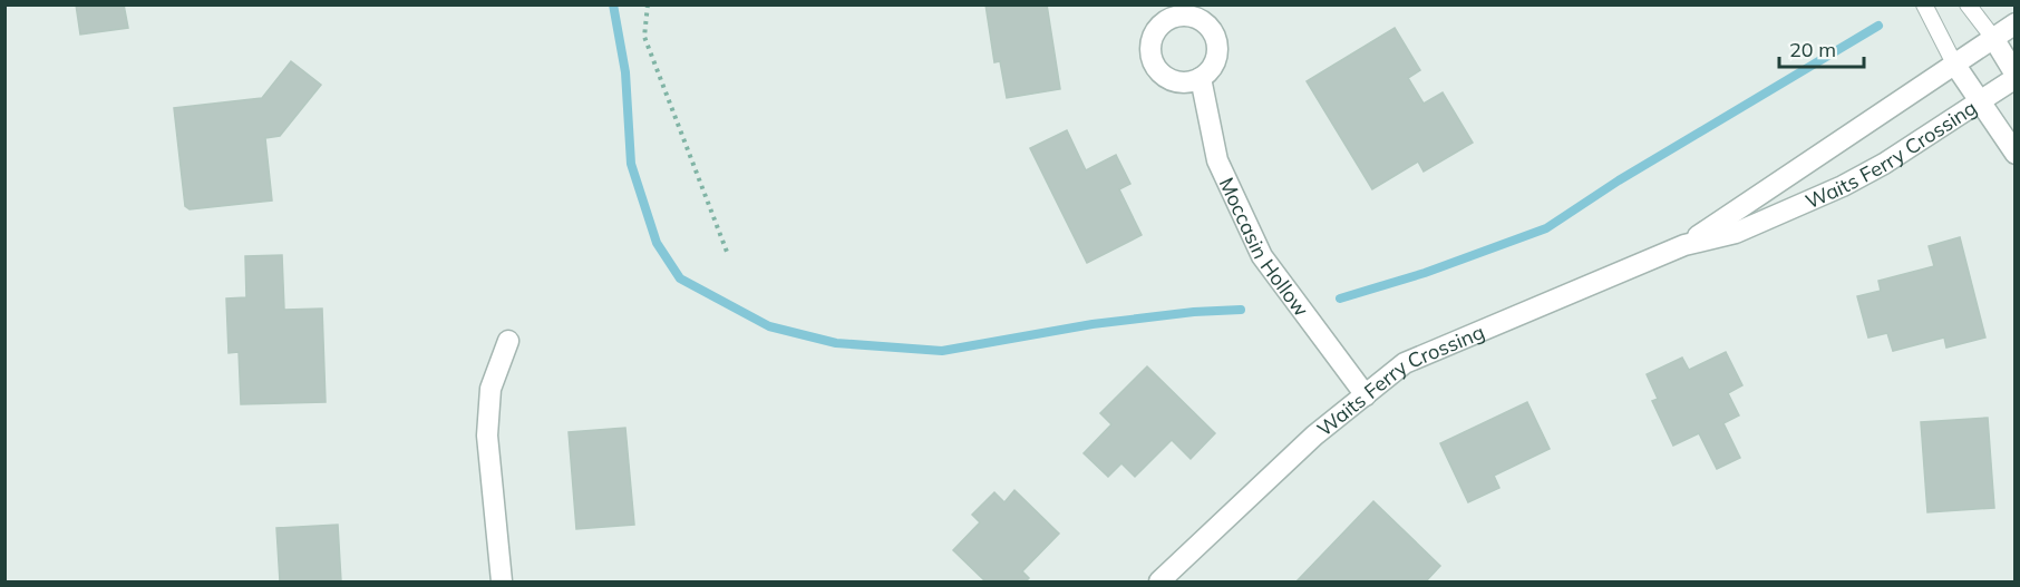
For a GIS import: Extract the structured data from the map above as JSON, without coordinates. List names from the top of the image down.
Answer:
{
  "streets": {
    "street": ["Waits Ferry Crossing", "Moccasin Hollow"]
  },
  "crossings": [
    ["Waits Ferry Crossing", "Moccasin Hollow"]
  ],
  "scale_bar": "20 m"
}
